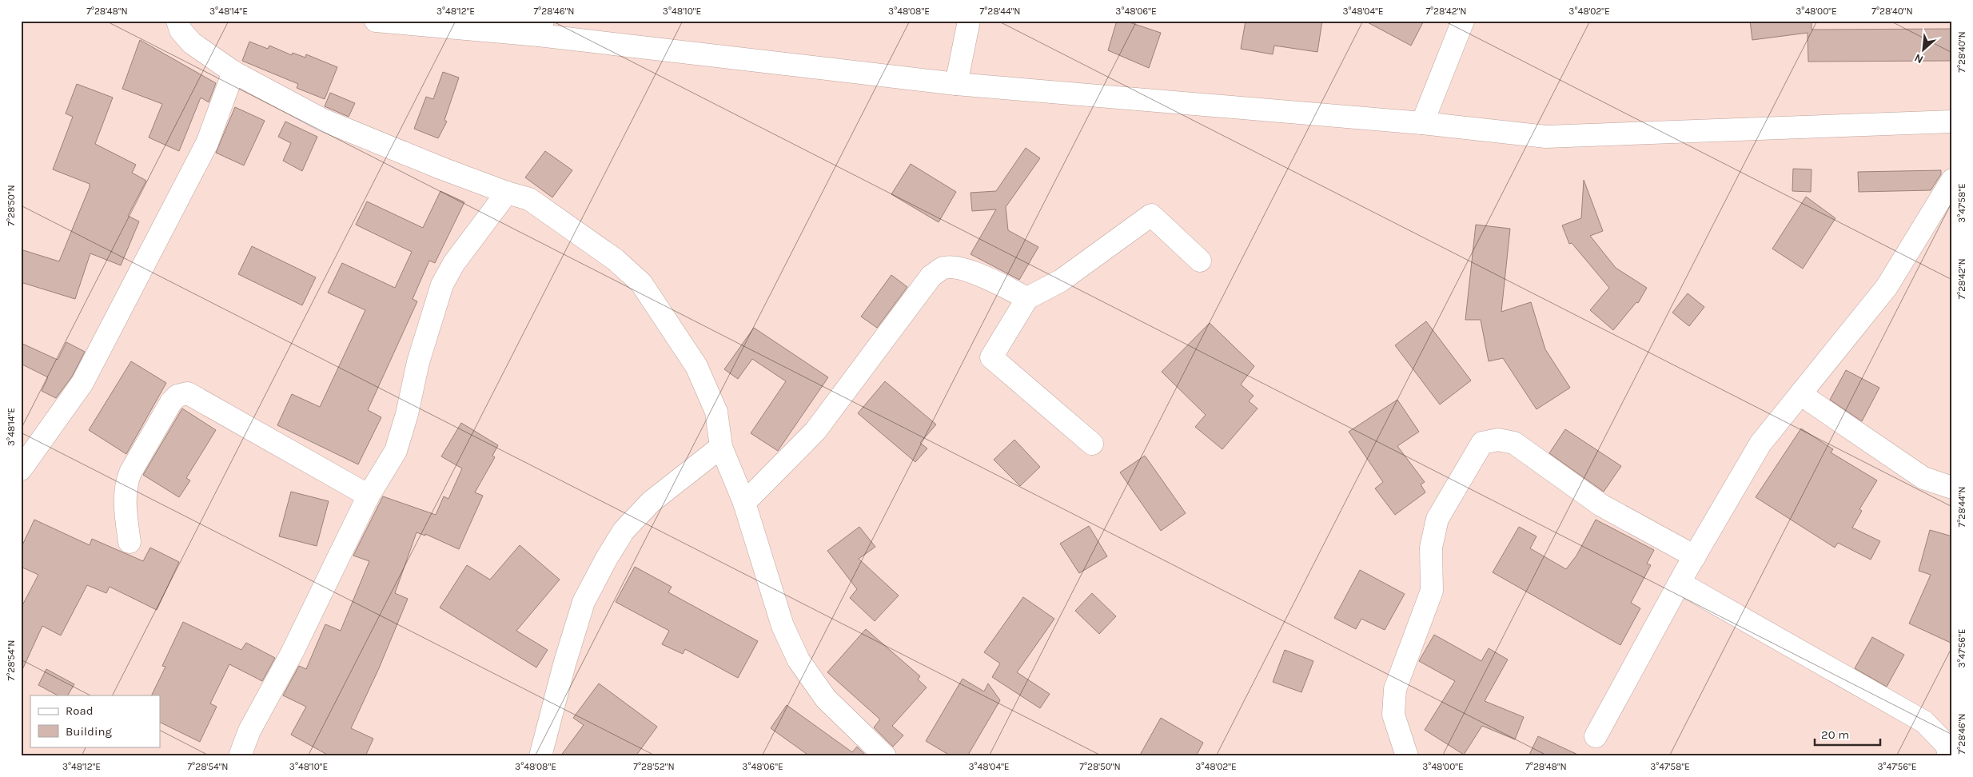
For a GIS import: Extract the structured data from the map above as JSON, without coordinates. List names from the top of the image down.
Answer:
{
  "legend": ["Road", "Building"],
  "scale_bar": "20 m",
  "north": "bottom left",
  "coordinates": [
    "7°28'48\"N",
    "3°48'14\"E",
    "3°48'12\"E",
    "7°28'46\"N",
    "3°48'10\"E",
    "3°48'08\"E",
    "7°28'44\"N",
    "3°48'06\"E",
    "3°48'04\"E",
    "7°28'42\"N",
    "3°48'02\"E",
    "3°48'00\"E",
    "7°28'40\"N",
    "3°47'58\"E",
    "7°28'50\"N",
    "3°47'56\"E",
    "7°28'54\"N",
    "7°28'52\"N"
  ]
}
